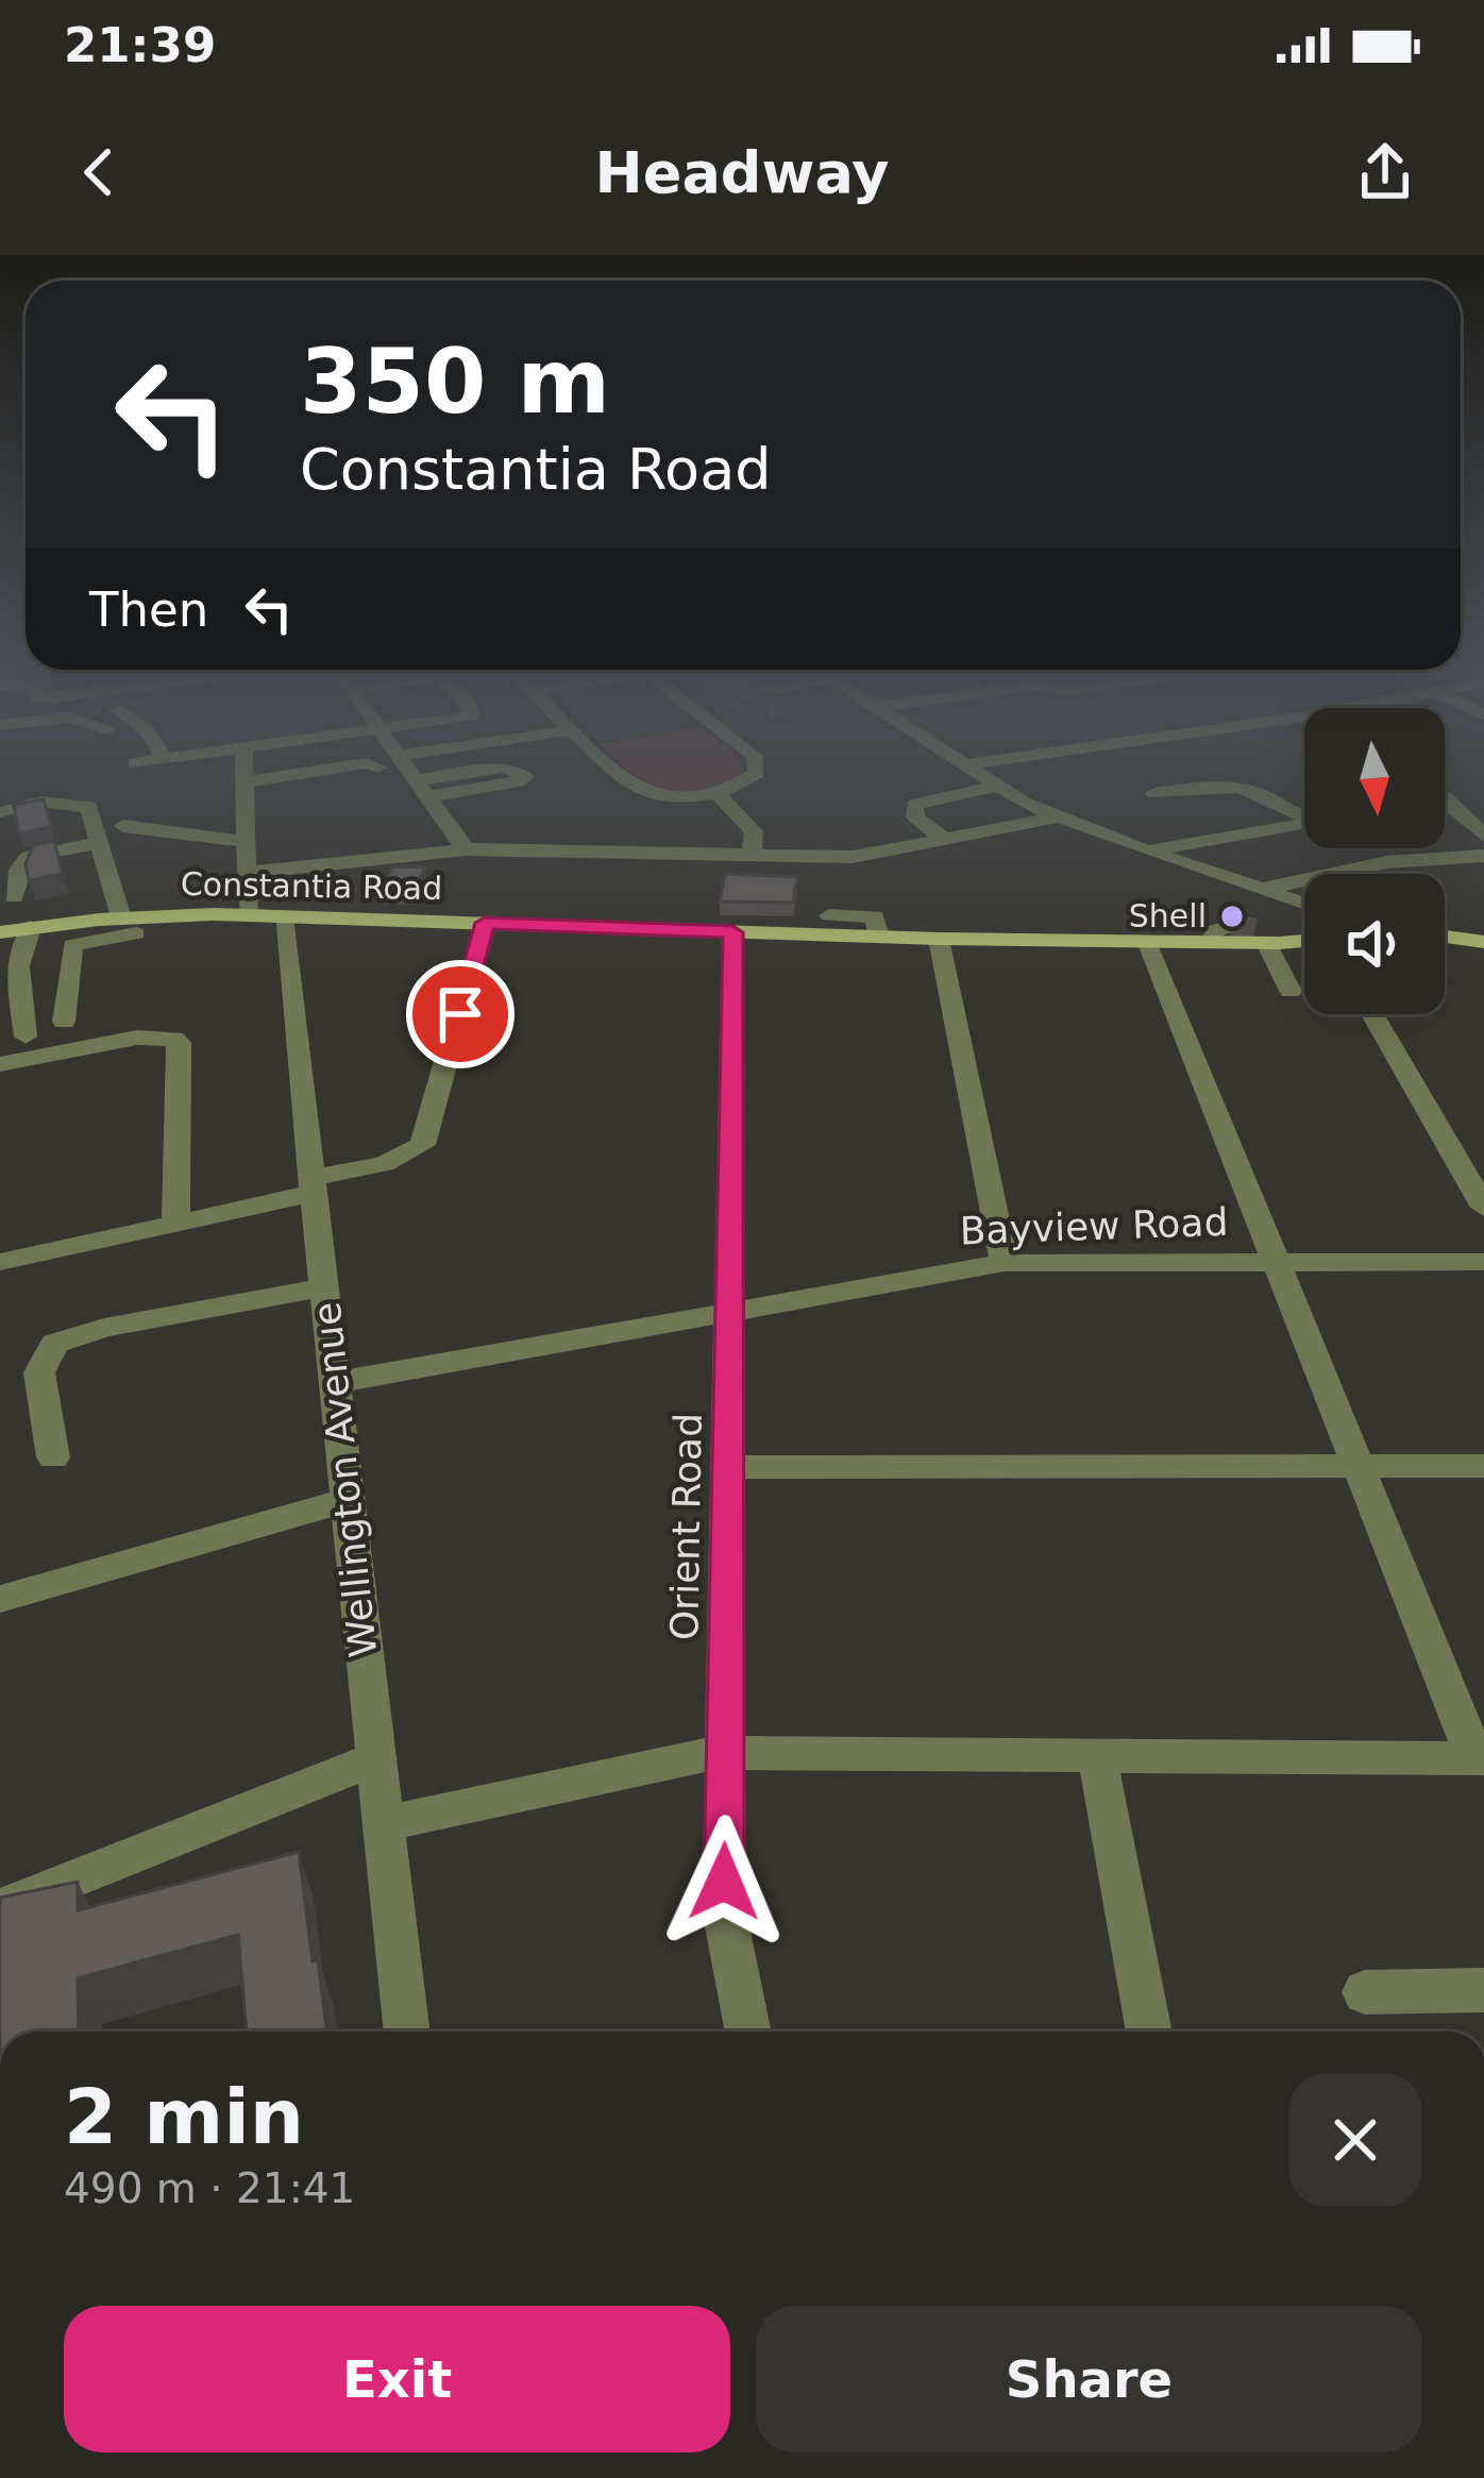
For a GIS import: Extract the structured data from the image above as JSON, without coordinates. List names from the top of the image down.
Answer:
{
  "streets": {
    "main road": ["Constantia Road"],
    "street": ["Bayview Road", "Wellington Avenue", "Orient Road"]
  },
  "crossings": [
    ["Constantia Road", "Wellington Avenue"],
    ["Constantia Road", "Orient Road"],
    ["Bayview Road", "Wellington Avenue"],
    ["Bayview Road", "Orient Road"]
  ],
  "places": ["Shell"],
  "north": "bottom",
  "page": {
    "status": "21:39",
    "header": "Headway",
    "turn": ["350 m", "Constantia Road"],
    "then": "Then",
    "heading": ["2 min", "490 m · 21:41"],
    "buttons": ["Exit", "Share"]
  }
}
